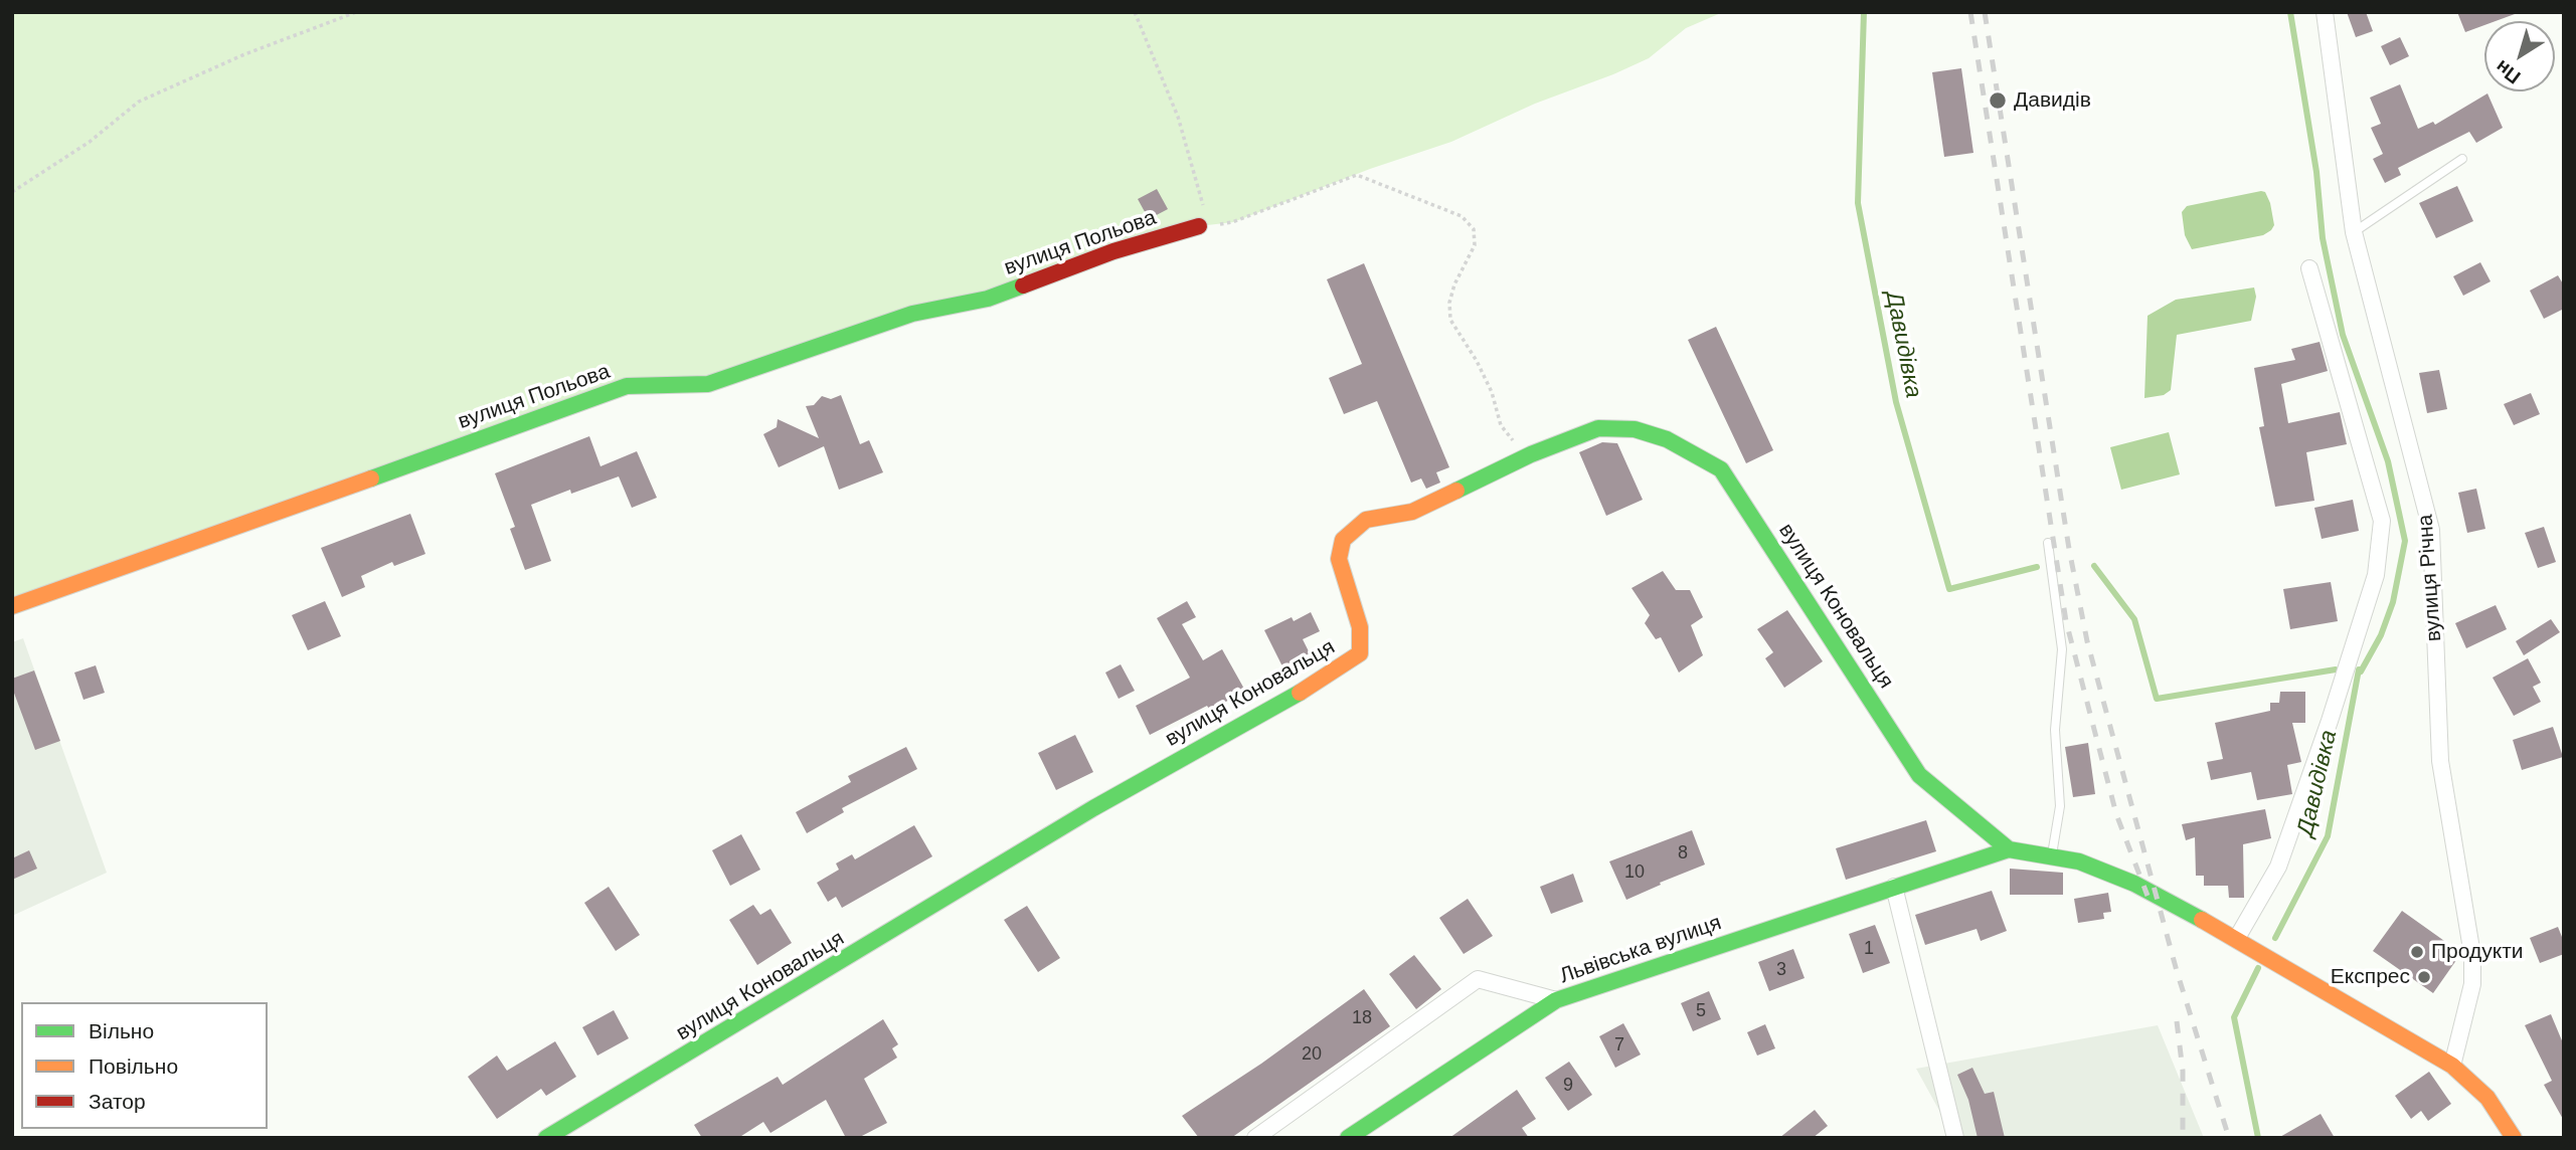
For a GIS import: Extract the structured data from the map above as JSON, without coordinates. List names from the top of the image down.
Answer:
{
  "streets": {
    "street": [
      "вулиця Польова",
      "вулиця Річна",
      "вулиця Коновальця",
      "Львівська вулиця"
    ]
  },
  "crossings": [
    ["вулиця Коновальця", "Львівська вулиця"]
  ],
  "water": ["Давидівка"],
  "places": ["Давидів", "Продукти", "Експрес"],
  "house_numbers": [
    "8",
    "10",
    "1",
    "3",
    "5",
    "18",
    "7",
    "20",
    "9"
  ],
  "legend": ["Вільно", "Повільно", "Затор"],
  "north": "bottom left"
}
